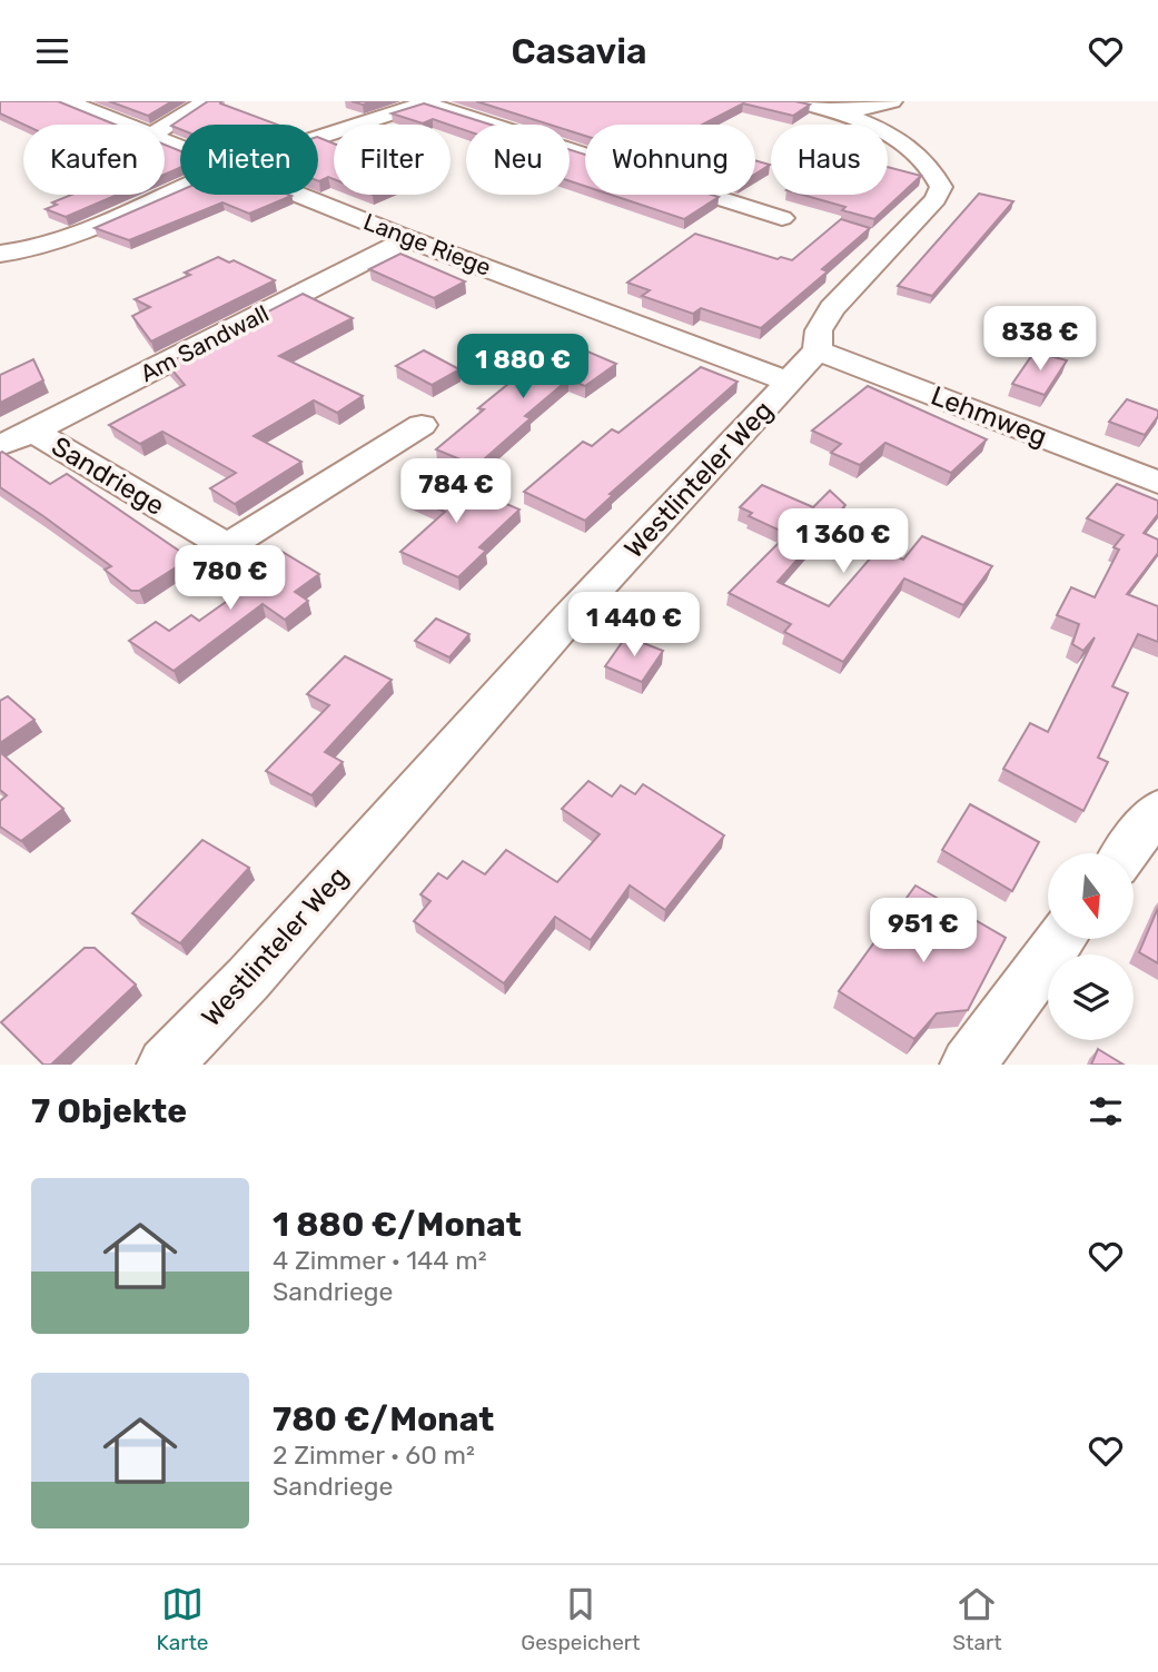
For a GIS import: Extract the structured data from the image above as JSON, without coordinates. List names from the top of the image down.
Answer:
{
  "streets": {
    "street": [
      "Lange Riege",
      "Am Sandwall",
      "Lehmweg",
      "Sandriege",
      "Westlinteler Weg"
    ]
  },
  "crossings": [
    ["Lange Riege", "Am Sandwall"],
    ["Lange Riege", "Westlinteler Weg"],
    ["Am Sandwall", "Sandriege"],
    ["Lehmweg", "Westlinteler Weg"]
  ],
  "north": "bottom",
  "page": {
    "header": "Casavia",
    "chip": [
      "Kaufen",
      "Mieten",
      "Filter",
      "Neu",
      "Wohnung",
      "Haus"
    ],
    "price": [
      "838 €",
      "1 880 €",
      "784 €",
      "1 360 €",
      "780 €",
      "1 440 €",
      "951 €"
    ],
    "heading": "7 Objekte",
    "list": [
      {
        "name": "1 880 €/Monat",
        "note": "4 Zimmer · 144 m² · Sandriege"
      },
      {
        "name": "780 €/Monat",
        "note": "2 Zimmer · 60 m² · Sandriege"
      }
    ],
    "tabs": ["Karte", "Gespeichert", "Start"]
  }
}
